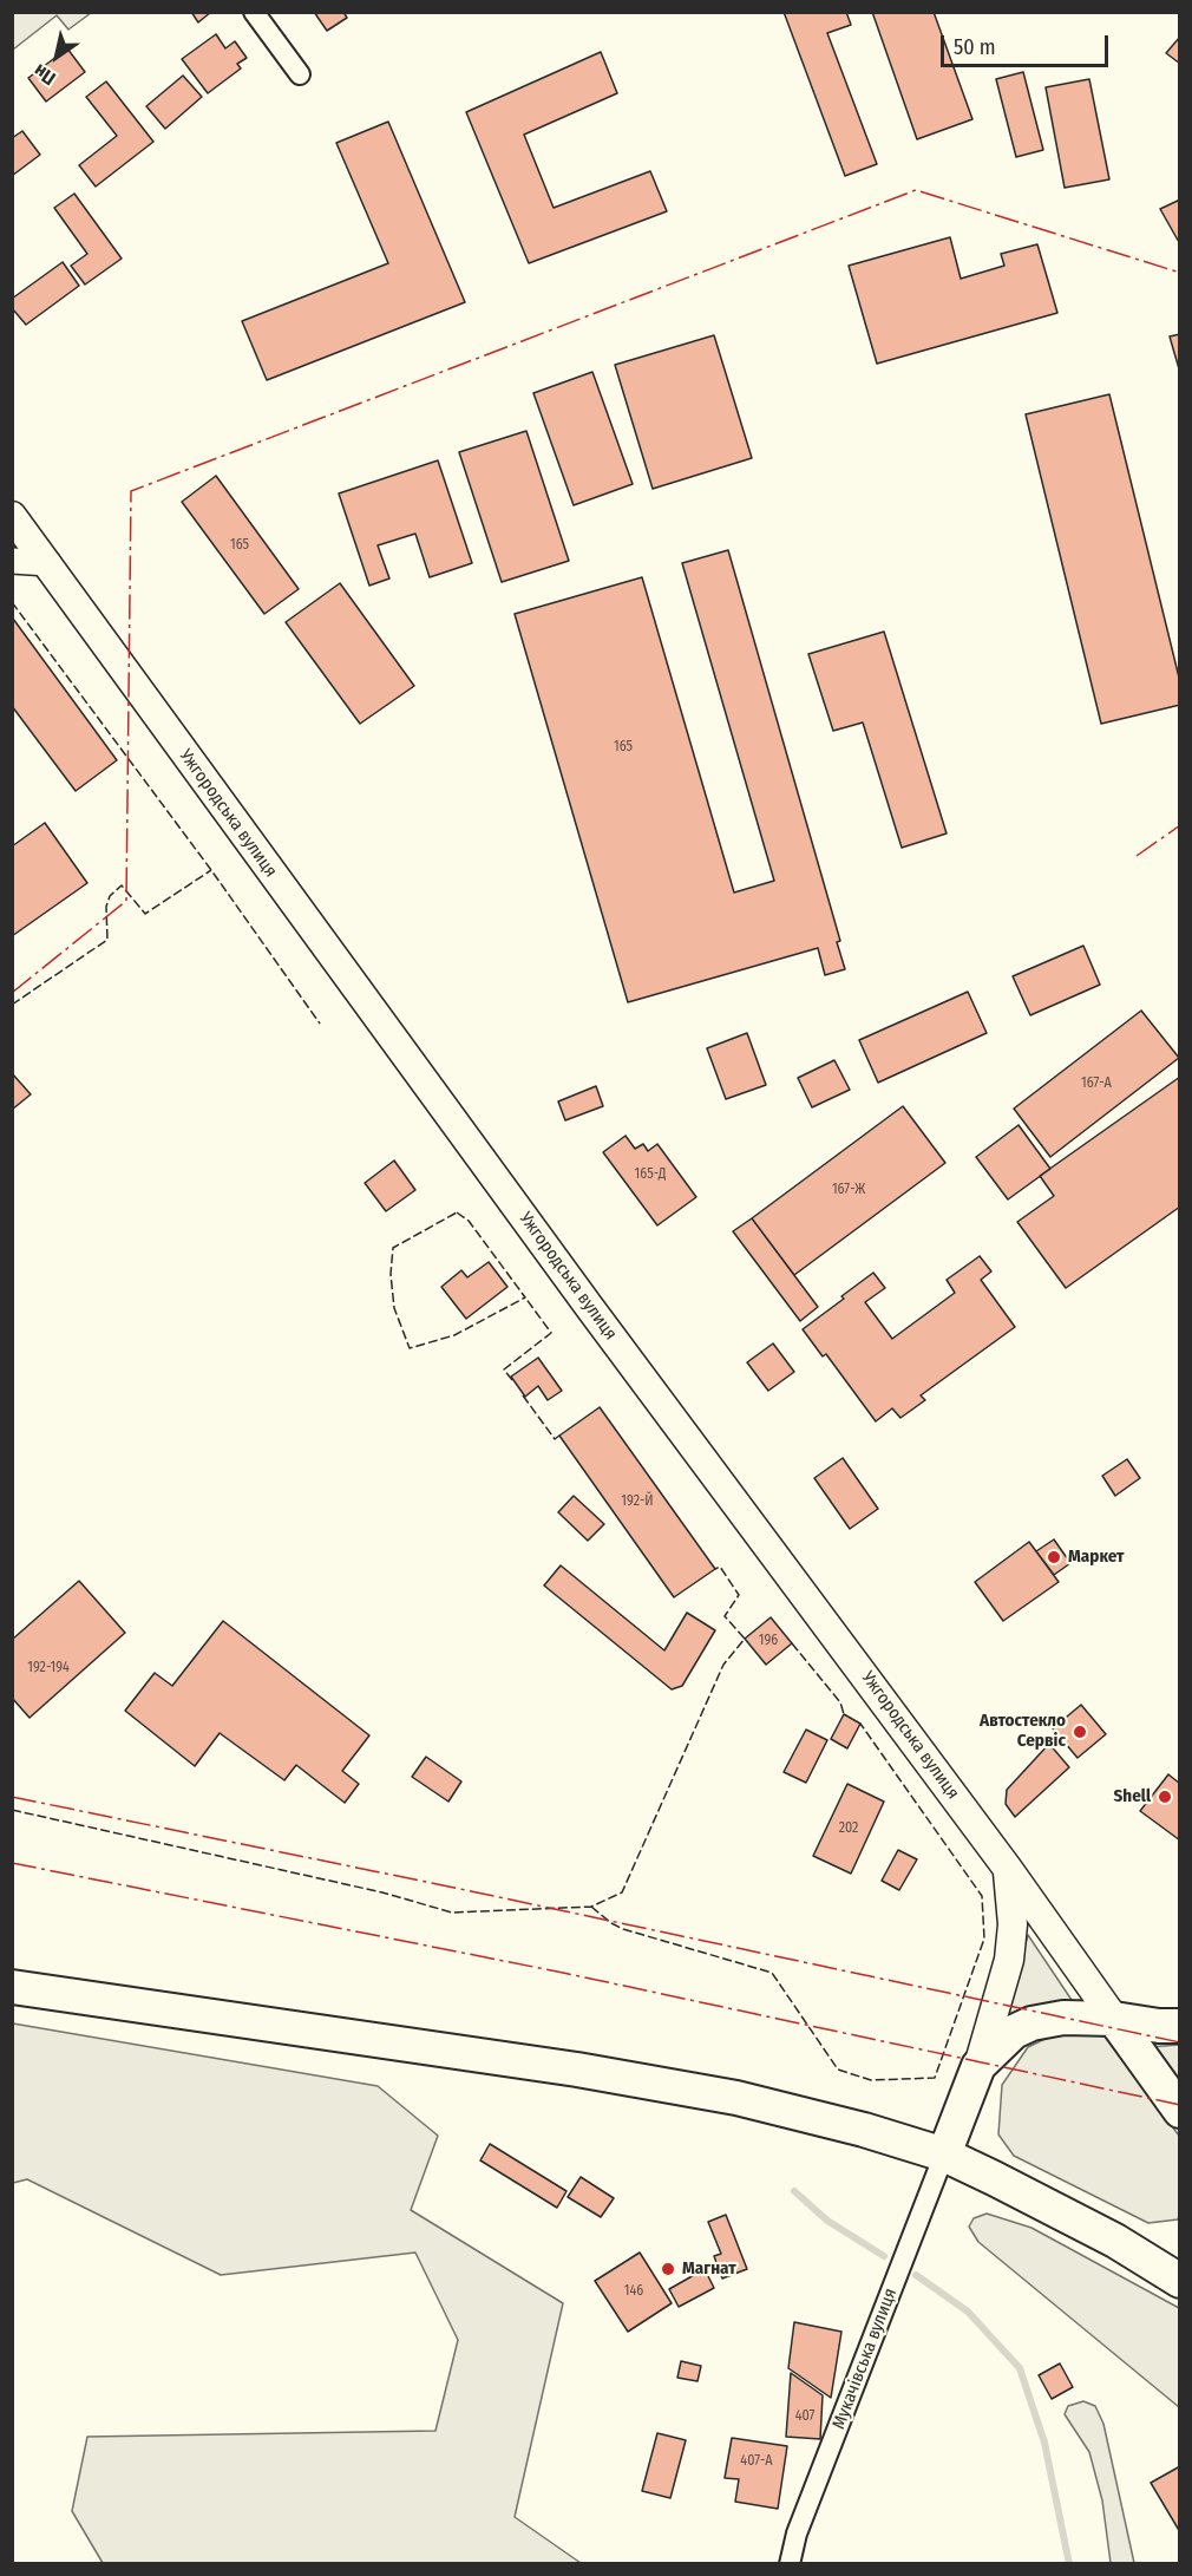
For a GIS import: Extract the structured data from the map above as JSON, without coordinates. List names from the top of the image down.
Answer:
{
  "streets": {
    "main road": ["Ужгородська вулиця"],
    "street": ["Мукачівська вулиця"]
  },
  "places": [
    "Маркет",
    "Автостекло Сервіс",
    "Shell",
    "Магнат"
  ],
  "house_numbers": [
    "165",
    "165",
    "167-А",
    "165-Д",
    "167-Ж",
    "192-Й",
    "196",
    "192-194",
    "202",
    "146",
    "407",
    "407-А"
  ],
  "scale_bar": "50 m",
  "north": "bottom left"
}
